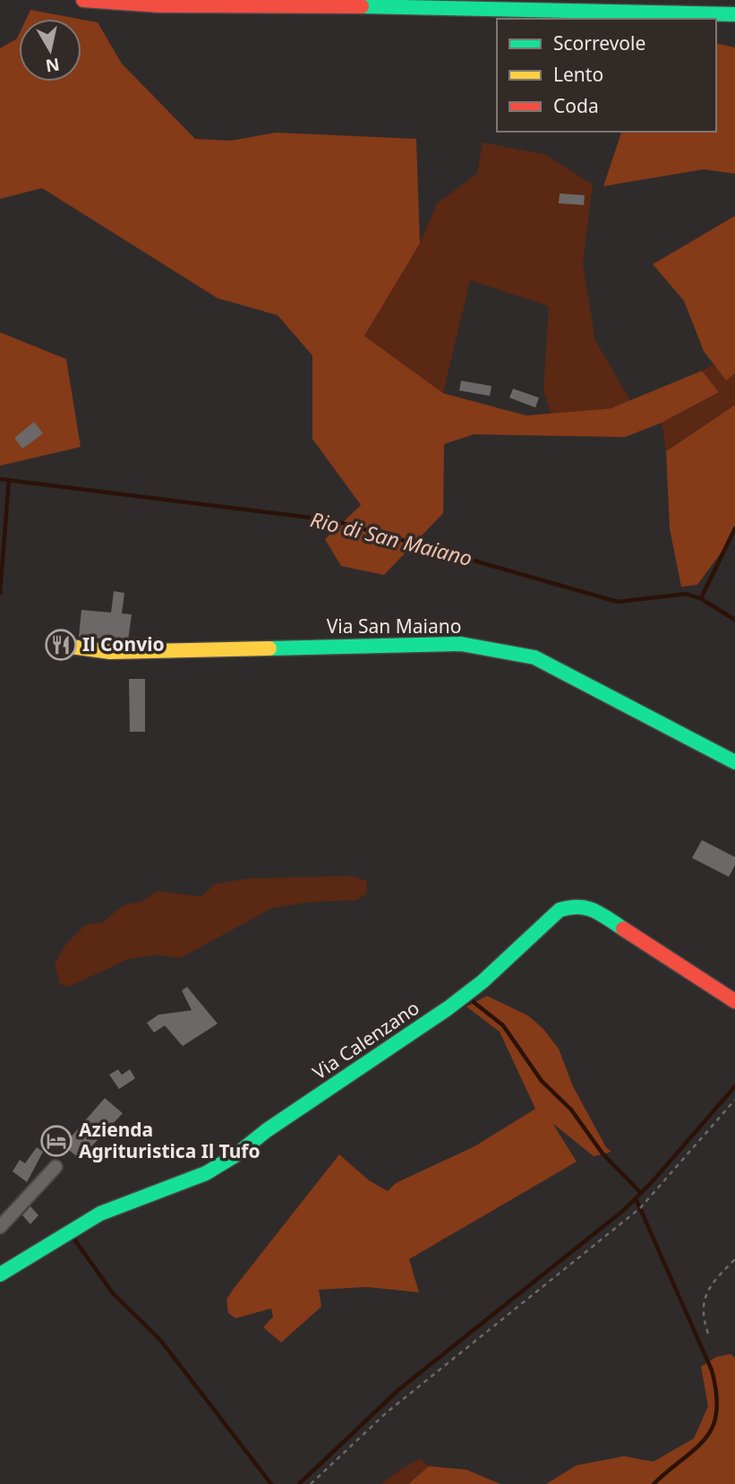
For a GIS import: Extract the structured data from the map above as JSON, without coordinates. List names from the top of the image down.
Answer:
{
  "streets": {
    "street": ["Via San Maiano", "Via Calenzano"]
  },
  "water": ["Rio di San Maiano"],
  "places": {
    "restaurant": ["Il Convio"],
    "hotel": ["Azienda Agrituristica Il Tufo"]
  },
  "legend": ["Scorrevole", "Lento", "Coda"],
  "north": "bottom"
}
